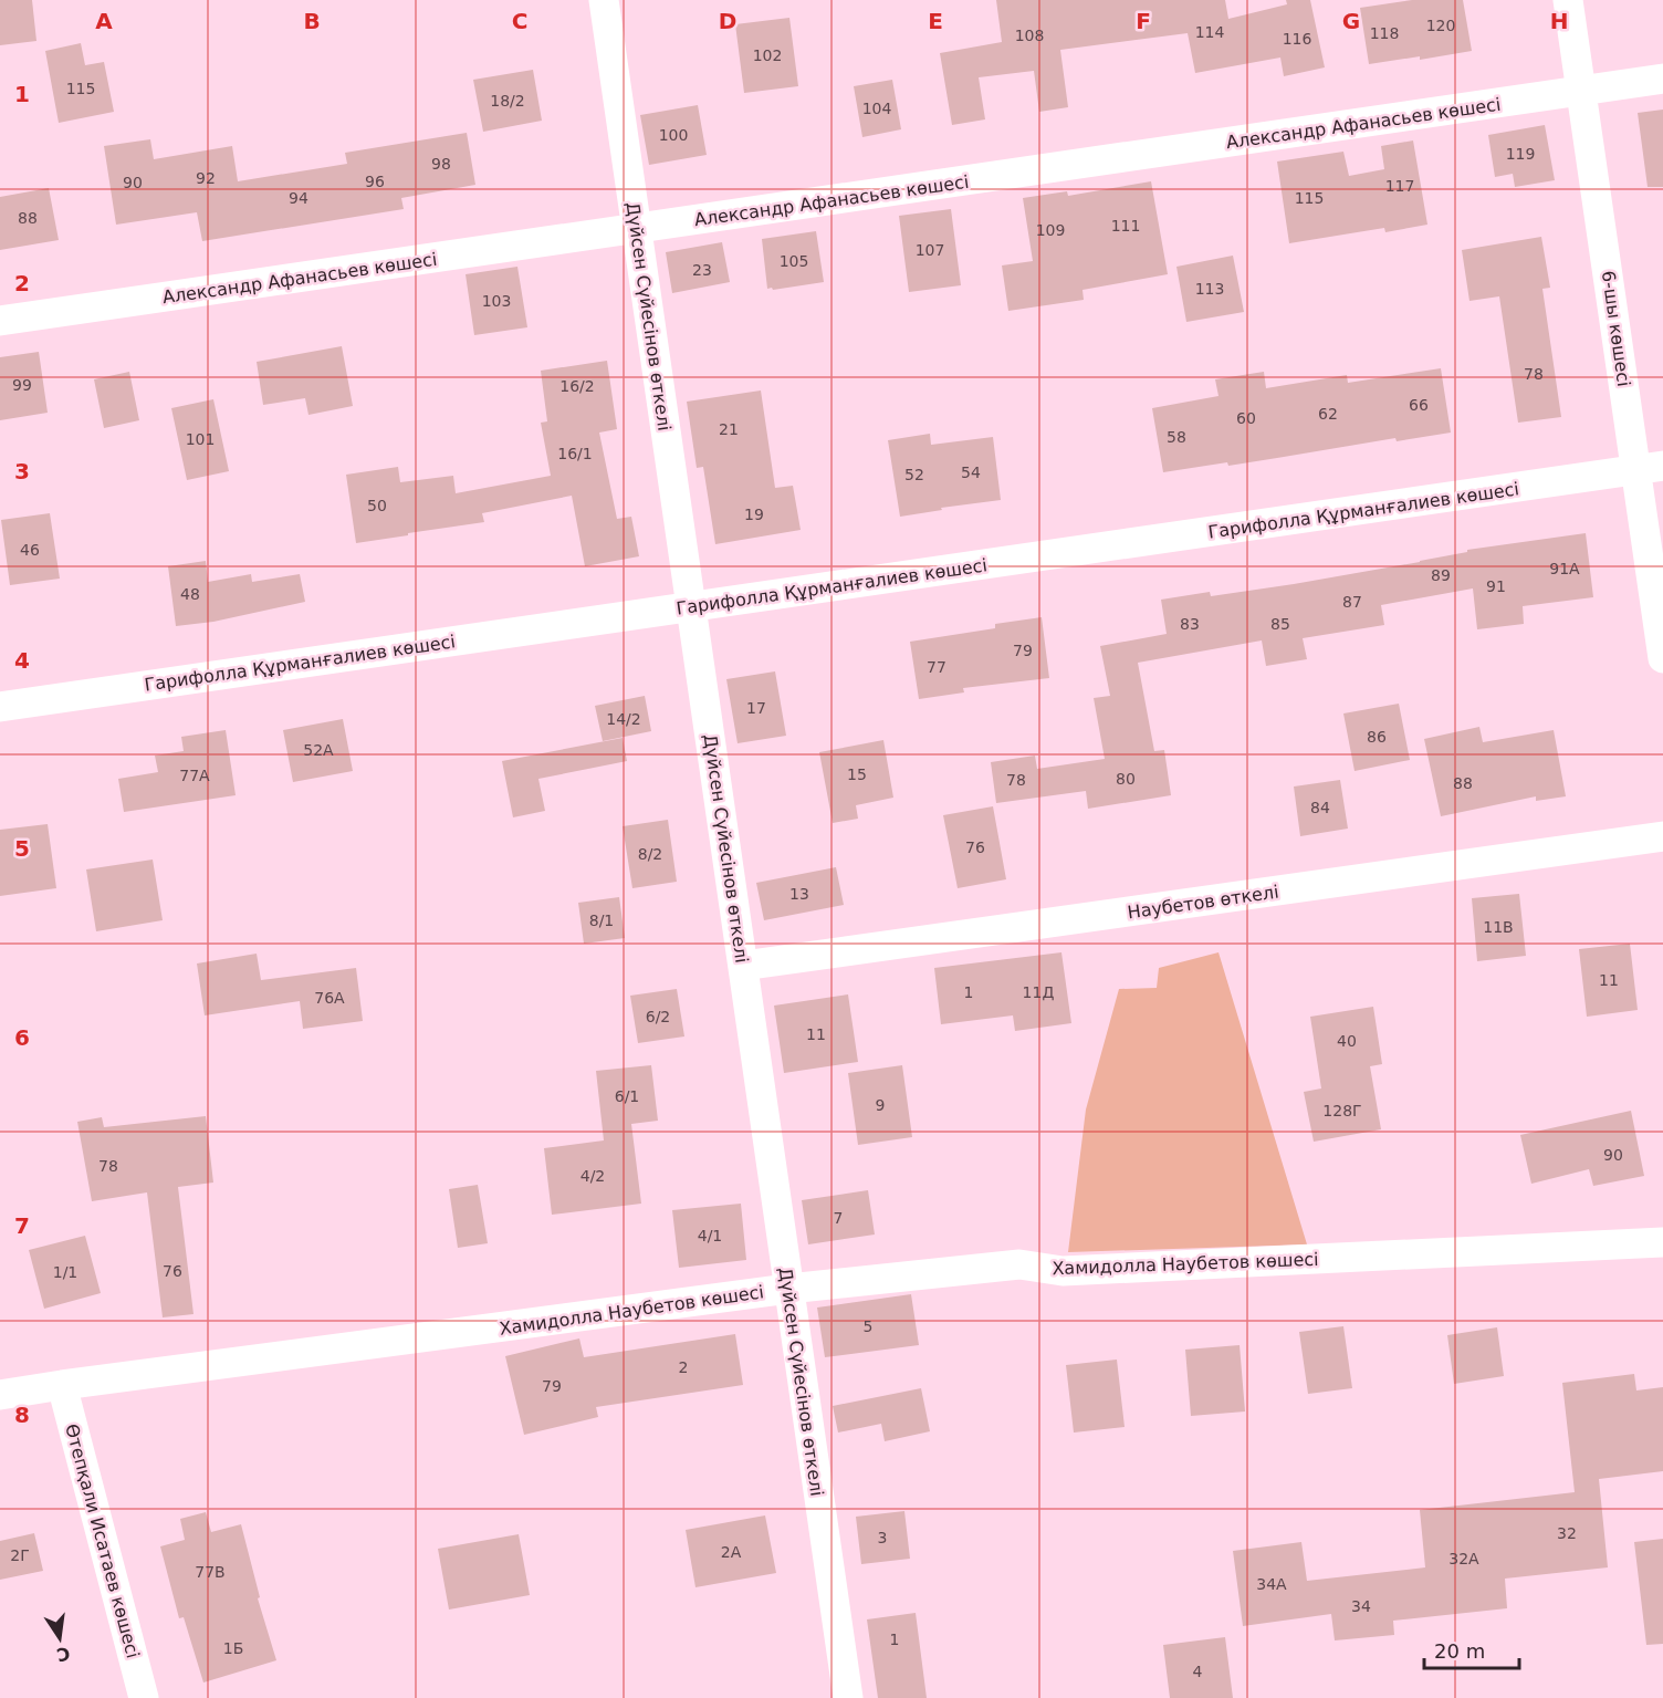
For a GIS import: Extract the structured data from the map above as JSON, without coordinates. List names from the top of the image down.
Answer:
{
  "streets": {
    "street": [
      "Александр Афанасьев көшесі",
      "Дүйсен Сүйесінов өткелі",
      "6-шы көшесі",
      "Гарифолла Құрманғалиев көшесі",
      "Наубетов өткелі",
      "Хамидолла Наубетов көшесі",
      "Өтепқали Исатаев көшесі"
    ]
  },
  "crossings": [
    ["Александр Афанасьев көшесі", "Дүйсен Сүйесінов өткелі"],
    ["Александр Афанасьев көшесі", "6-шы көшесі"],
    ["Дүйсен Сүйесінов өткелі", "Гарифолла Құрманғалиев көшесі"],
    ["Дүйсен Сүйесінов өткелі", "Наубетов өткелі"],
    ["Дүйсен Сүйесінов өткелі", "Хамидолла Наубетов көшесі"],
    ["6-шы көшесі", "Гарифолла Құрманғалиев көшесі"],
    ["Хамидолла Наубетов көшесі", "Өтепқали Исатаев көшесі"]
  ],
  "house_numbers": [
    "120",
    "114",
    "118",
    "108",
    "116",
    "102",
    "115",
    "18/2",
    "104",
    "100",
    "119",
    "98",
    "92",
    "96",
    "90",
    "117",
    "94",
    "115",
    "88",
    "111",
    "109",
    "107",
    "105",
    "23",
    "113",
    "103",
    "78",
    "99",
    "16/2",
    "66",
    "62",
    "60",
    "21",
    "58",
    "101",
    "16/1",
    "54",
    "52",
    "50",
    "19",
    "46",
    "91А",
    "89",
    "91",
    "48",
    "87",
    "83",
    "85",
    "79",
    "77",
    "17",
    "14/2",
    "86",
    "52А",
    "15",
    "77А",
    "80",
    "78",
    "88",
    "84",
    "76",
    "8/2",
    "13",
    "8/1",
    "11В",
    "11",
    "1",
    "11Д",
    "76А",
    "6/2",
    "11",
    "40",
    "6/1",
    "9",
    "128Г",
    "90",
    "78",
    "4/2",
    "7",
    "4/1",
    "76",
    "1/1",
    "5",
    "2",
    "79",
    "32",
    "3",
    "2А",
    "2Г",
    "32А",
    "77В",
    "34А",
    "34",
    "1",
    "1Б",
    "4"
  ],
  "scale_bar": "20 m",
  "north": "bottom",
  "grid": {
    "columns": [
      "A",
      "B",
      "C",
      "D",
      "E",
      "F",
      "G",
      "H"
    ],
    "rows": [
      "1",
      "2",
      "3",
      "4",
      "5",
      "6",
      "7",
      "8"
    ]
  }
}
